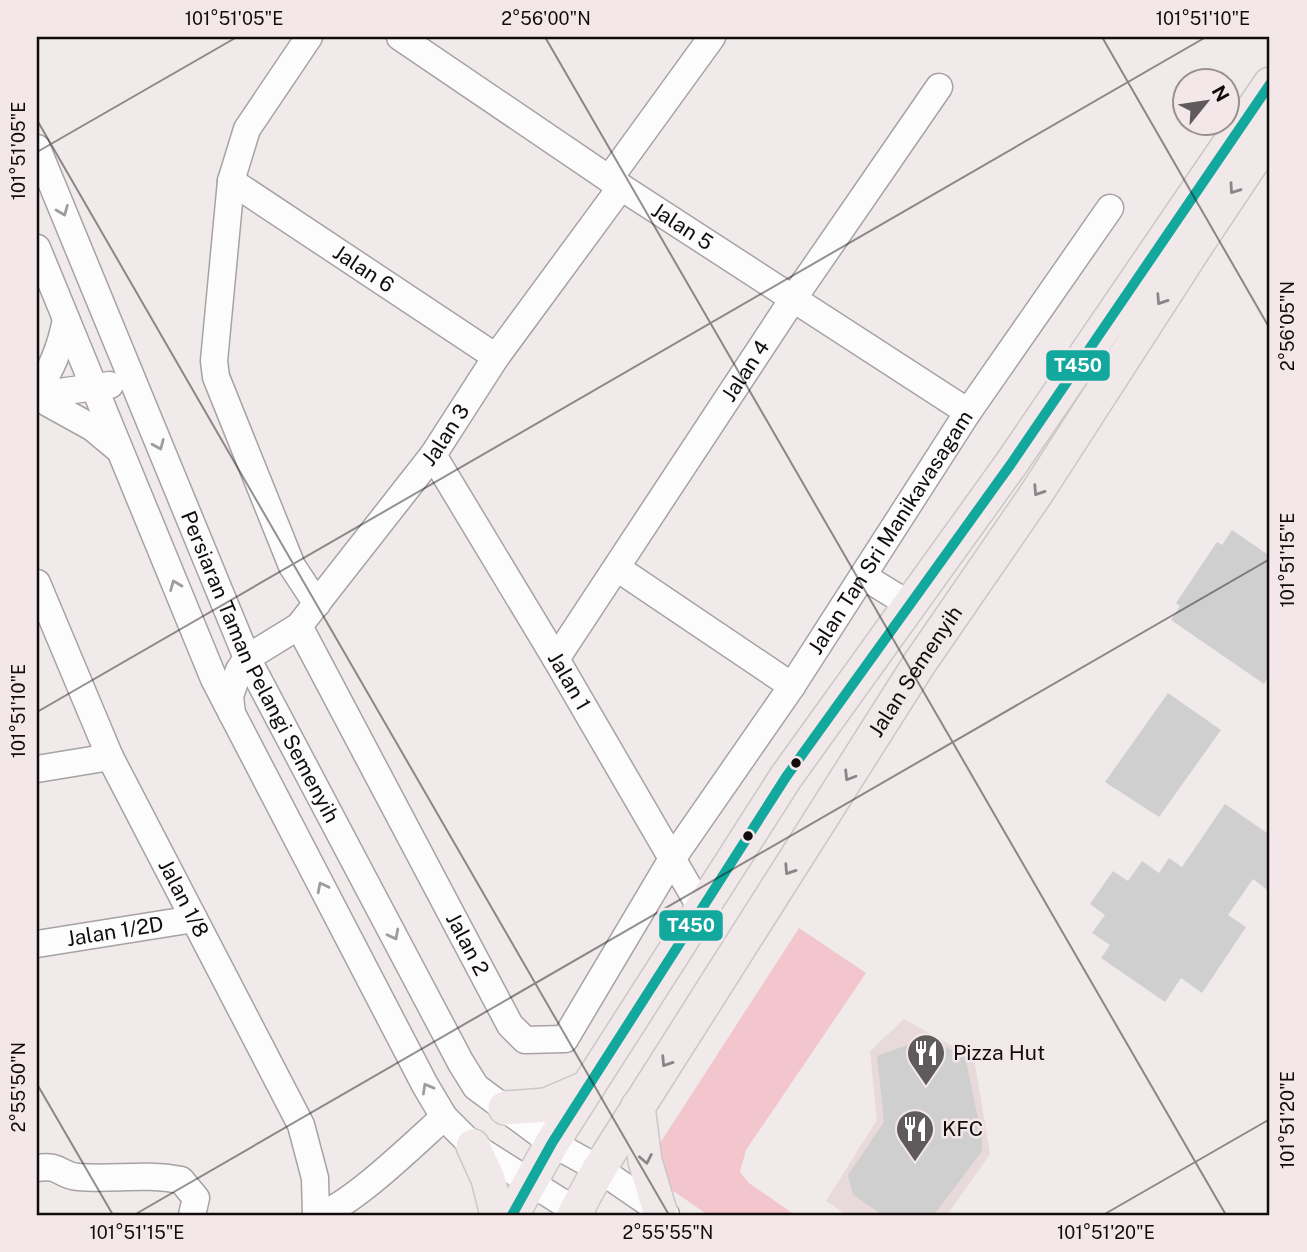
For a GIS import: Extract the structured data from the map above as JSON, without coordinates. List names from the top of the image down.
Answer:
{
  "streets": {
    "main road": ["Jalan Semenyih"],
    "street": [
      "Jalan 5",
      "Jalan 6",
      "Jalan 4",
      "Jalan 3",
      "Jalan Tan Sri Manikavasagam",
      "Persiaran Taman Pelangi Semenyih",
      "Jalan 1",
      "Jalan 1/8",
      "Jalan 1/2D",
      "Jalan 2"
    ]
  },
  "crossings": [
    ["Jalan 5", "Jalan 4"],
    ["Jalan 5", "Jalan 3"],
    ["Jalan 5", "Jalan Tan Sri Manikavasagam"],
    ["Jalan 6", "Jalan 3"],
    ["Jalan 4", "Jalan 1"],
    ["Jalan 3", "Persiaran Taman Pelangi Semenyih"],
    ["Jalan 3", "Jalan 1"],
    ["Jalan 3", "Jalan 2"],
    ["Jalan Tan Sri Manikavasagam", "Jalan 1"],
    ["Jalan Tan Sri Manikavasagam", "Jalan 2"],
    ["Persiaran Taman Pelangi Semenyih", "Jalan Semenyih"],
    ["Jalan Semenyih", "Jalan 1"],
    ["Jalan 1", "Jalan 2"],
    ["Jalan 1/8", "Jalan 1/2D"]
  ],
  "places": {
    "restaurant": ["Pizza Hut", "KFC"]
  },
  "lines": ["transit line T450"],
  "north": "top right",
  "coordinates": [
    "101°51'05\"E",
    "2°56'00\"N",
    "101°51'10\"E",
    "2°56'05\"N",
    "101°51'15\"E",
    "2°55'50\"N",
    "101°51'20\"E",
    "2°55'55\"N"
  ]
}
